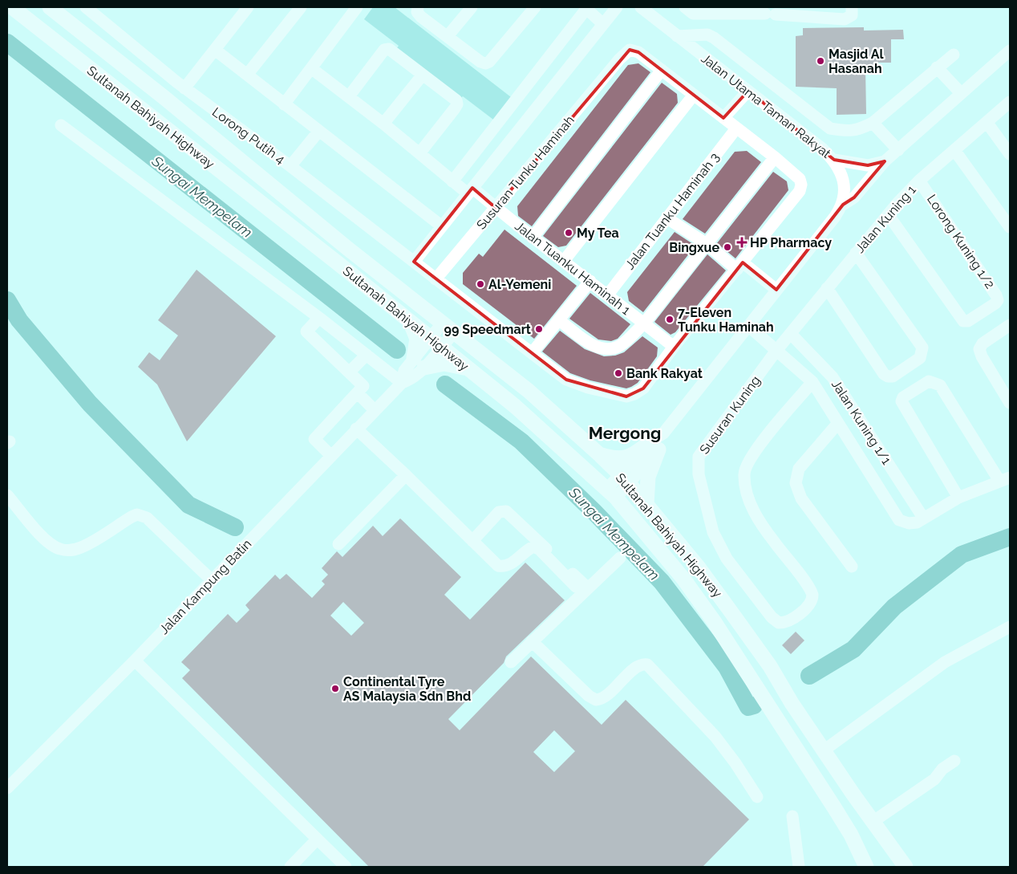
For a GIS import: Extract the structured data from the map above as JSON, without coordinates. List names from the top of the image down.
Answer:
{
  "streets": {
    "main road": ["Sultanah Bahiyah Highway"],
    "street": [
      "Jalan Utama Taman Rakyat",
      "Lorong Putih 4",
      "Susuran Tunku Haminah",
      "Jalan Tuanku Haminah 3",
      "Jalan Kuning 1",
      "Lorong Kuning 1/2",
      "Jalan Tuanku Haminah 1",
      "Susuran Kuning",
      "Jalan Kuning 1/1",
      "Jalan Kampung Batin"
    ]
  },
  "crossings": [
    ["Sultanah Bahiyah Highway", "Jalan Kampung Batin"],
    ["Lorong Putih 4", "Susuran Tunku Haminah"],
    ["Susuran Tunku Haminah", "Jalan Tuanku Haminah 3"],
    ["Susuran Tunku Haminah", "Jalan Tuanku Haminah 1"],
    ["Jalan Tuanku Haminah 3", "Jalan Tuanku Haminah 1"],
    ["Jalan Kuning 1", "Lorong Kuning 1/2"],
    ["Jalan Kuning 1", "Susuran Kuning"],
    ["Jalan Kuning 1", "Jalan Kuning 1/1"]
  ],
  "districts": ["Mergong"],
  "water": ["Sungai Mempelam"],
  "places": {
    "other": [
      "Masjid Al Hasanah",
      "My Tea",
      "Bingxue",
      "Al-Yemeni",
      "7-Eleven Tunku Haminah",
      "99 Speedmart",
      "Bank Rakyat",
      "Continental Tyre AS Malaysia Sdn Bhd"
    ],
    "health": ["HP Pharmacy"]
  }
}
